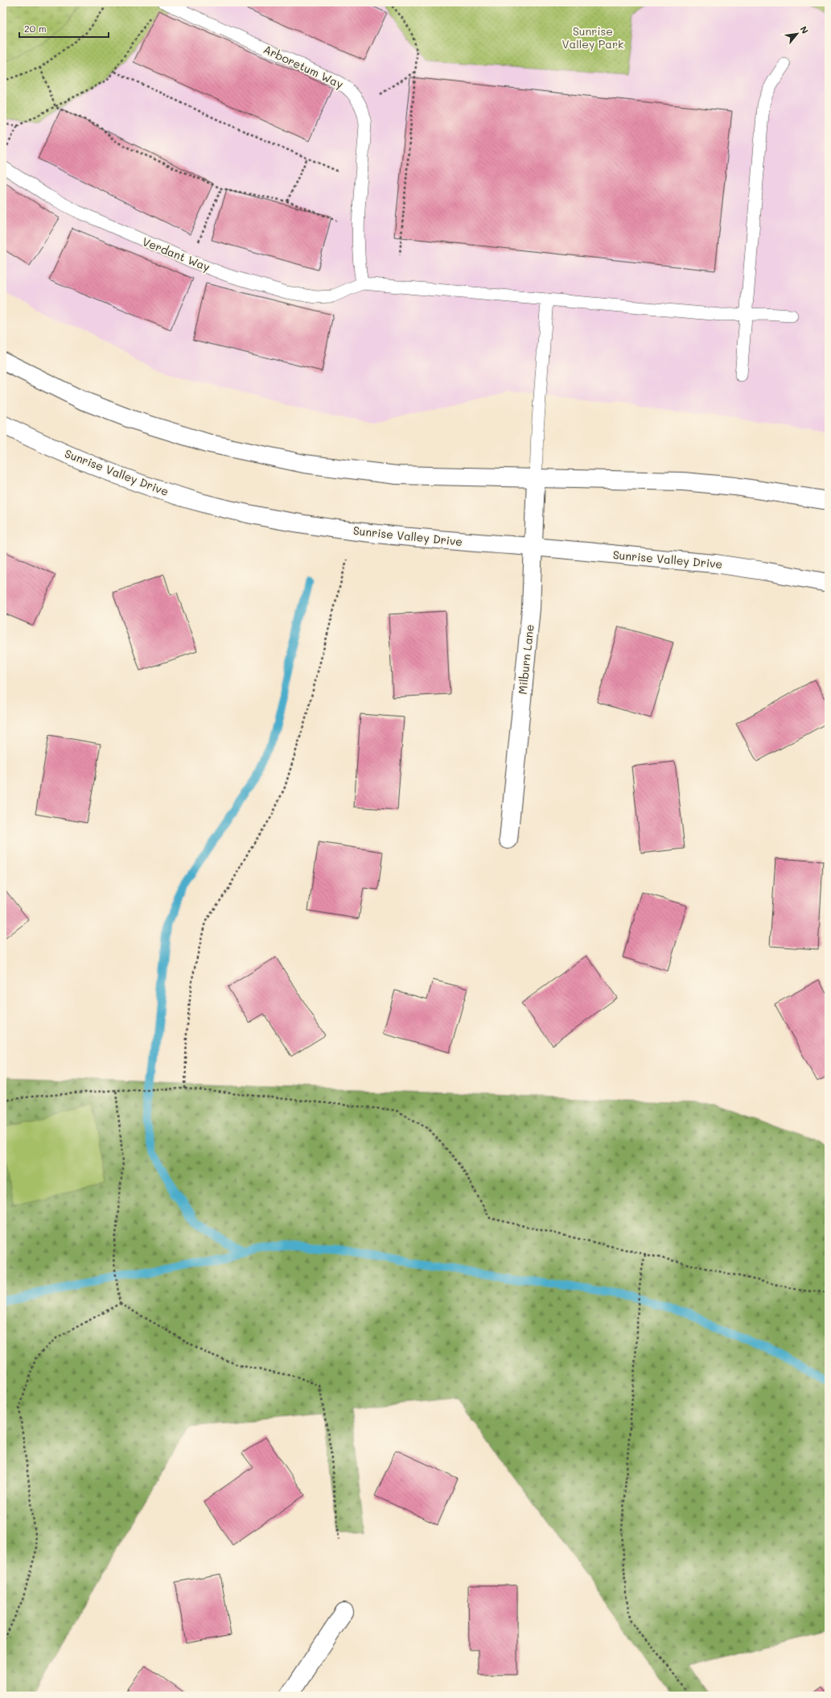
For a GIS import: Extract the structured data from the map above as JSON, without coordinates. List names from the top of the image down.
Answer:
{
  "streets": {
    "main road": ["Sunrise Valley Drive", "Milburn Lane"],
    "lane": ["Arboretum Way", "Verdant Way"]
  },
  "crossings": [
    ["Arboretum Way", "Verdant Way"],
    ["Sunrise Valley Drive", "Milburn Lane"]
  ],
  "parks": ["Sunrise Valley Park"],
  "scale_bar": "20 m",
  "north": "top right"
}
